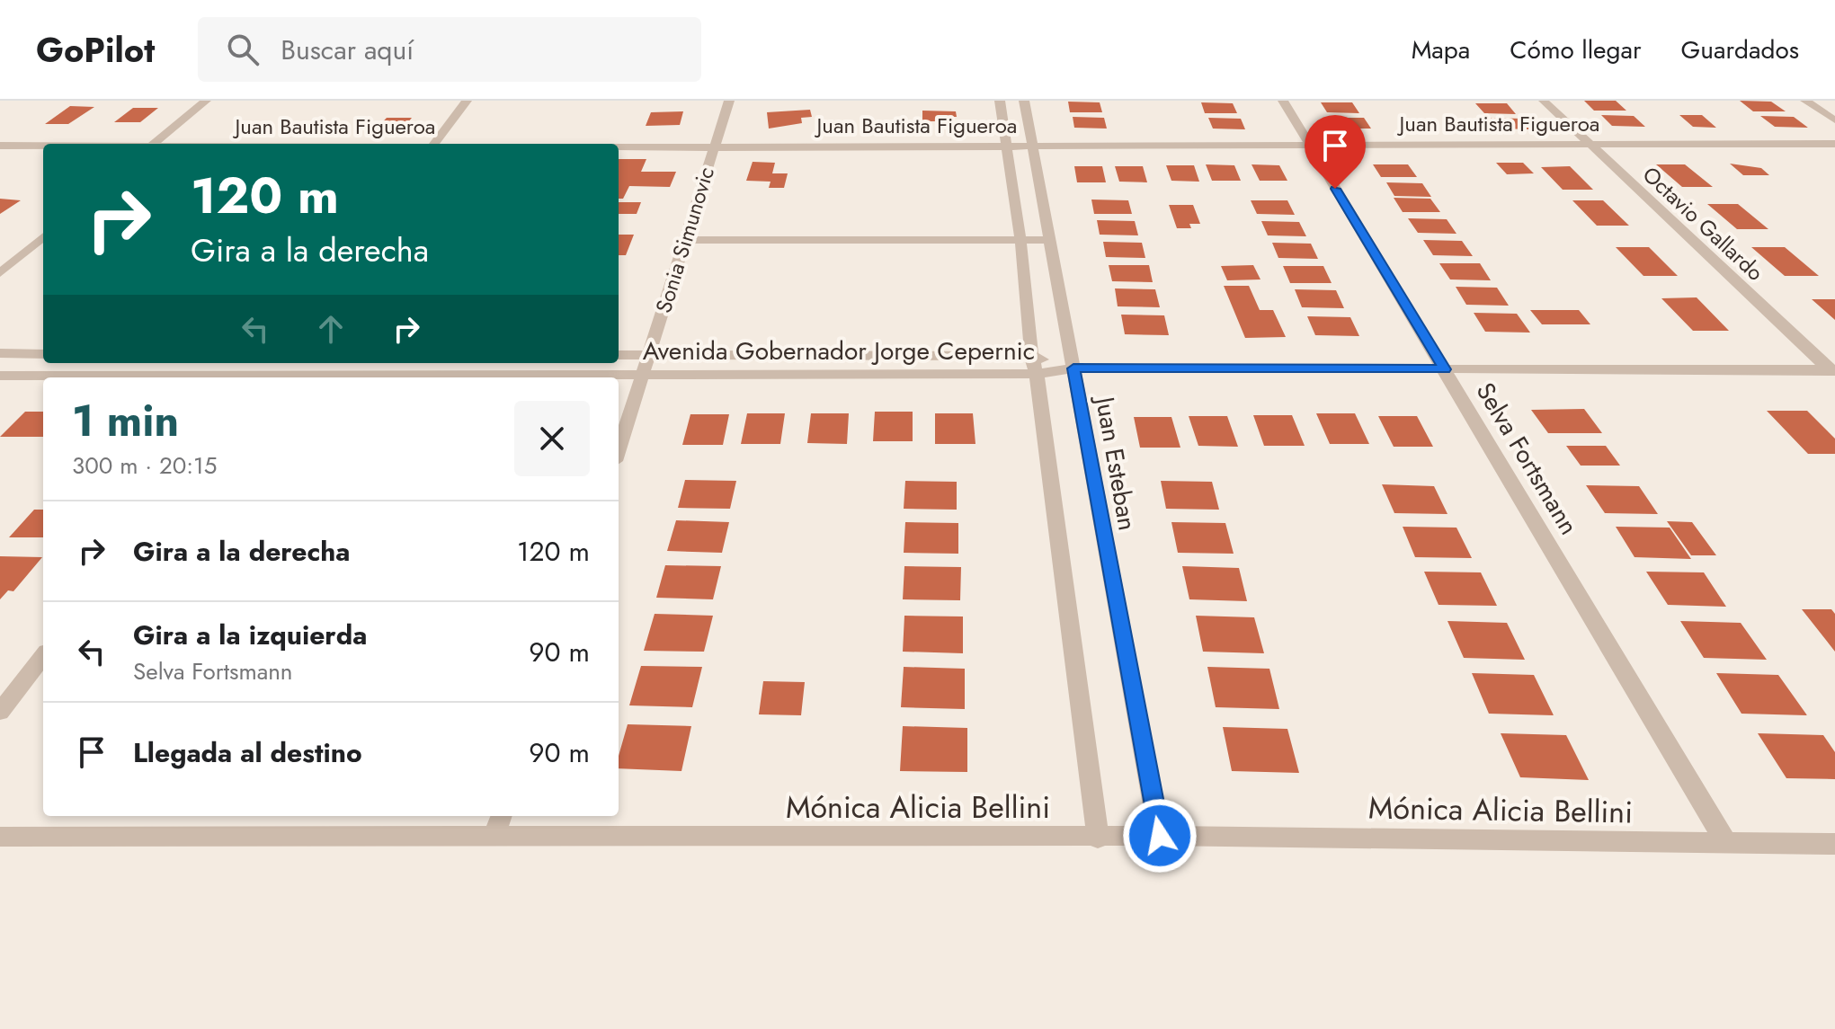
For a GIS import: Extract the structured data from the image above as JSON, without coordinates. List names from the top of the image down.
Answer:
{
  "streets": {
    "street": [
      "Juan Bautista Figueroa",
      "Octavio Gallardo",
      "Sonia Simunovic",
      "Avenida Gobernador Jorge Cepernic",
      "Selva Fortsmann",
      "Juan Esteban",
      "Mónica Alicia Bellini"
    ]
  },
  "crossings": [
    ["Juan Bautista Figueroa", "Octavio Gallardo"],
    ["Juan Bautista Figueroa", "Sonia Simunovic"],
    ["Juan Bautista Figueroa", "Selva Fortsmann"],
    ["Juan Bautista Figueroa", "Juan Esteban"],
    ["Octavio Gallardo", "Avenida Gobernador Jorge Cepernic"],
    ["Sonia Simunovic", "Avenida Gobernador Jorge Cepernic"],
    ["Avenida Gobernador Jorge Cepernic", "Selva Fortsmann"],
    ["Avenida Gobernador Jorge Cepernic", "Juan Esteban"],
    ["Selva Fortsmann", "Mónica Alicia Bellini"],
    ["Juan Esteban", "Mónica Alicia Bellini"]
  ],
  "page": {
    "header": "GoPilot",
    "search": "Buscar aquí",
    "nav": ["Mapa", "Cómo llegar", "Guardados"],
    "turn": ["120 m", "Gira a la derecha"],
    "heading": ["1 min", "300 m · 20:15"],
    "list": [
      {
        "name": "Gira a la derecha",
        "value": "120 m"
      },
      {
        "name": "Gira a la izquierda",
        "note": "Selva Fortsmann",
        "value": "90 m"
      },
      {
        "name": "Llegada al destino",
        "value": "90 m"
      }
    ]
  }
}
